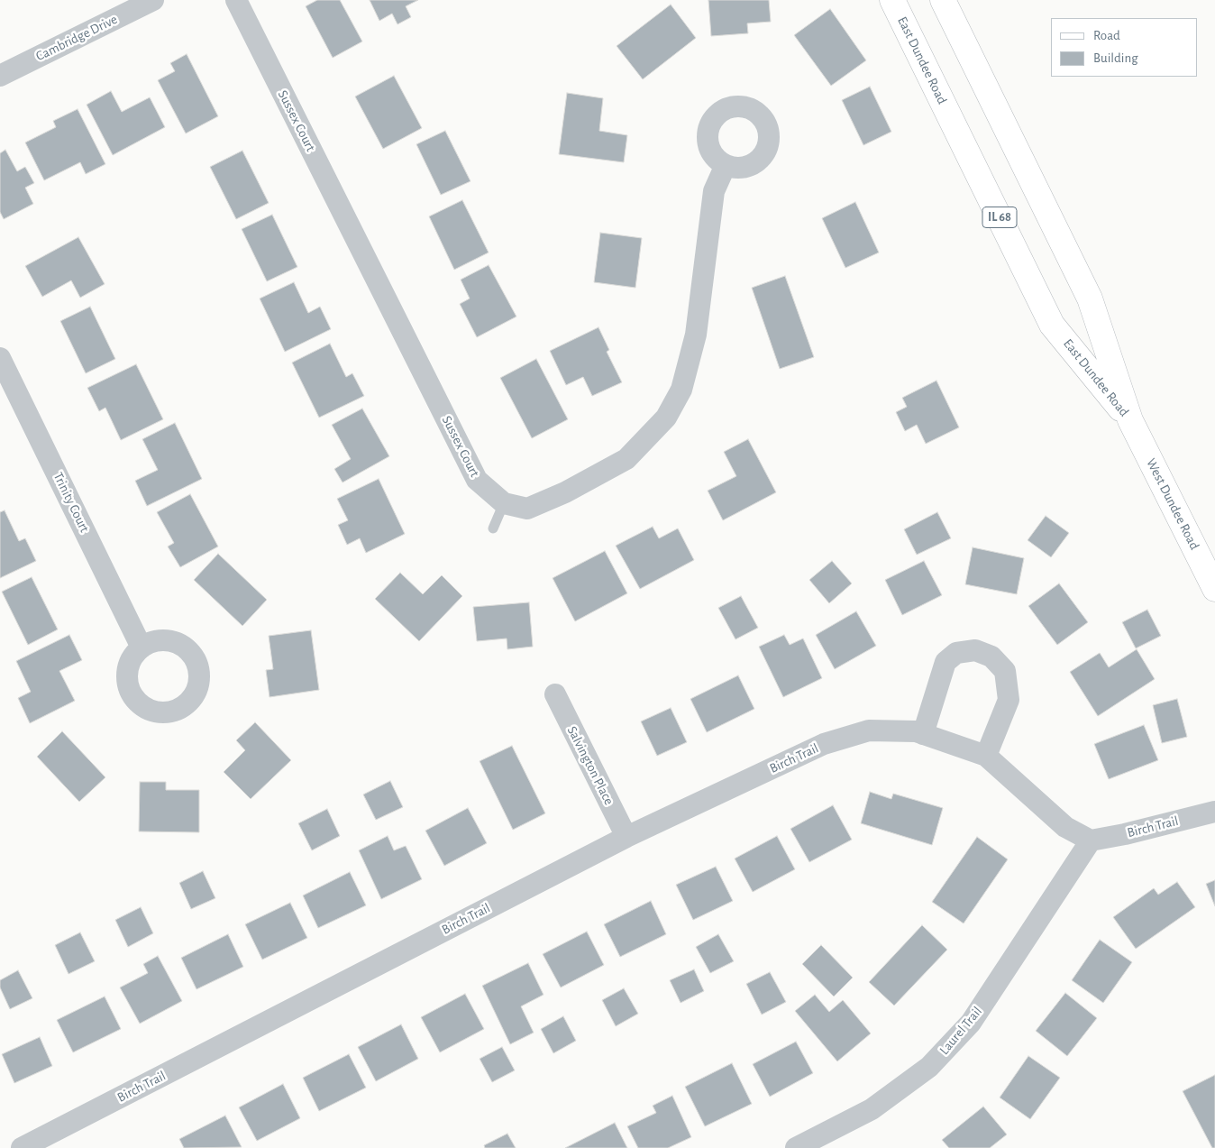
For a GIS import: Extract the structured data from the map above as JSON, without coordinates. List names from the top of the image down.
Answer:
{
  "streets": {
    "main road": ["East Dundee Road", "IL 68", "West Dundee Road"],
    "street": [
      "Cambridge Drive",
      "Sussex Court",
      "Trinity Court",
      "Birch Trail",
      "Salvington Place",
      "Laurel Trail"
    ]
  },
  "crossings": [
    ["East Dundee Road", "West Dundee Road"],
    ["Birch Trail", "Salvington Place"],
    ["Birch Trail", "Laurel Trail"]
  ],
  "legend": ["Road", "Building"]
}
